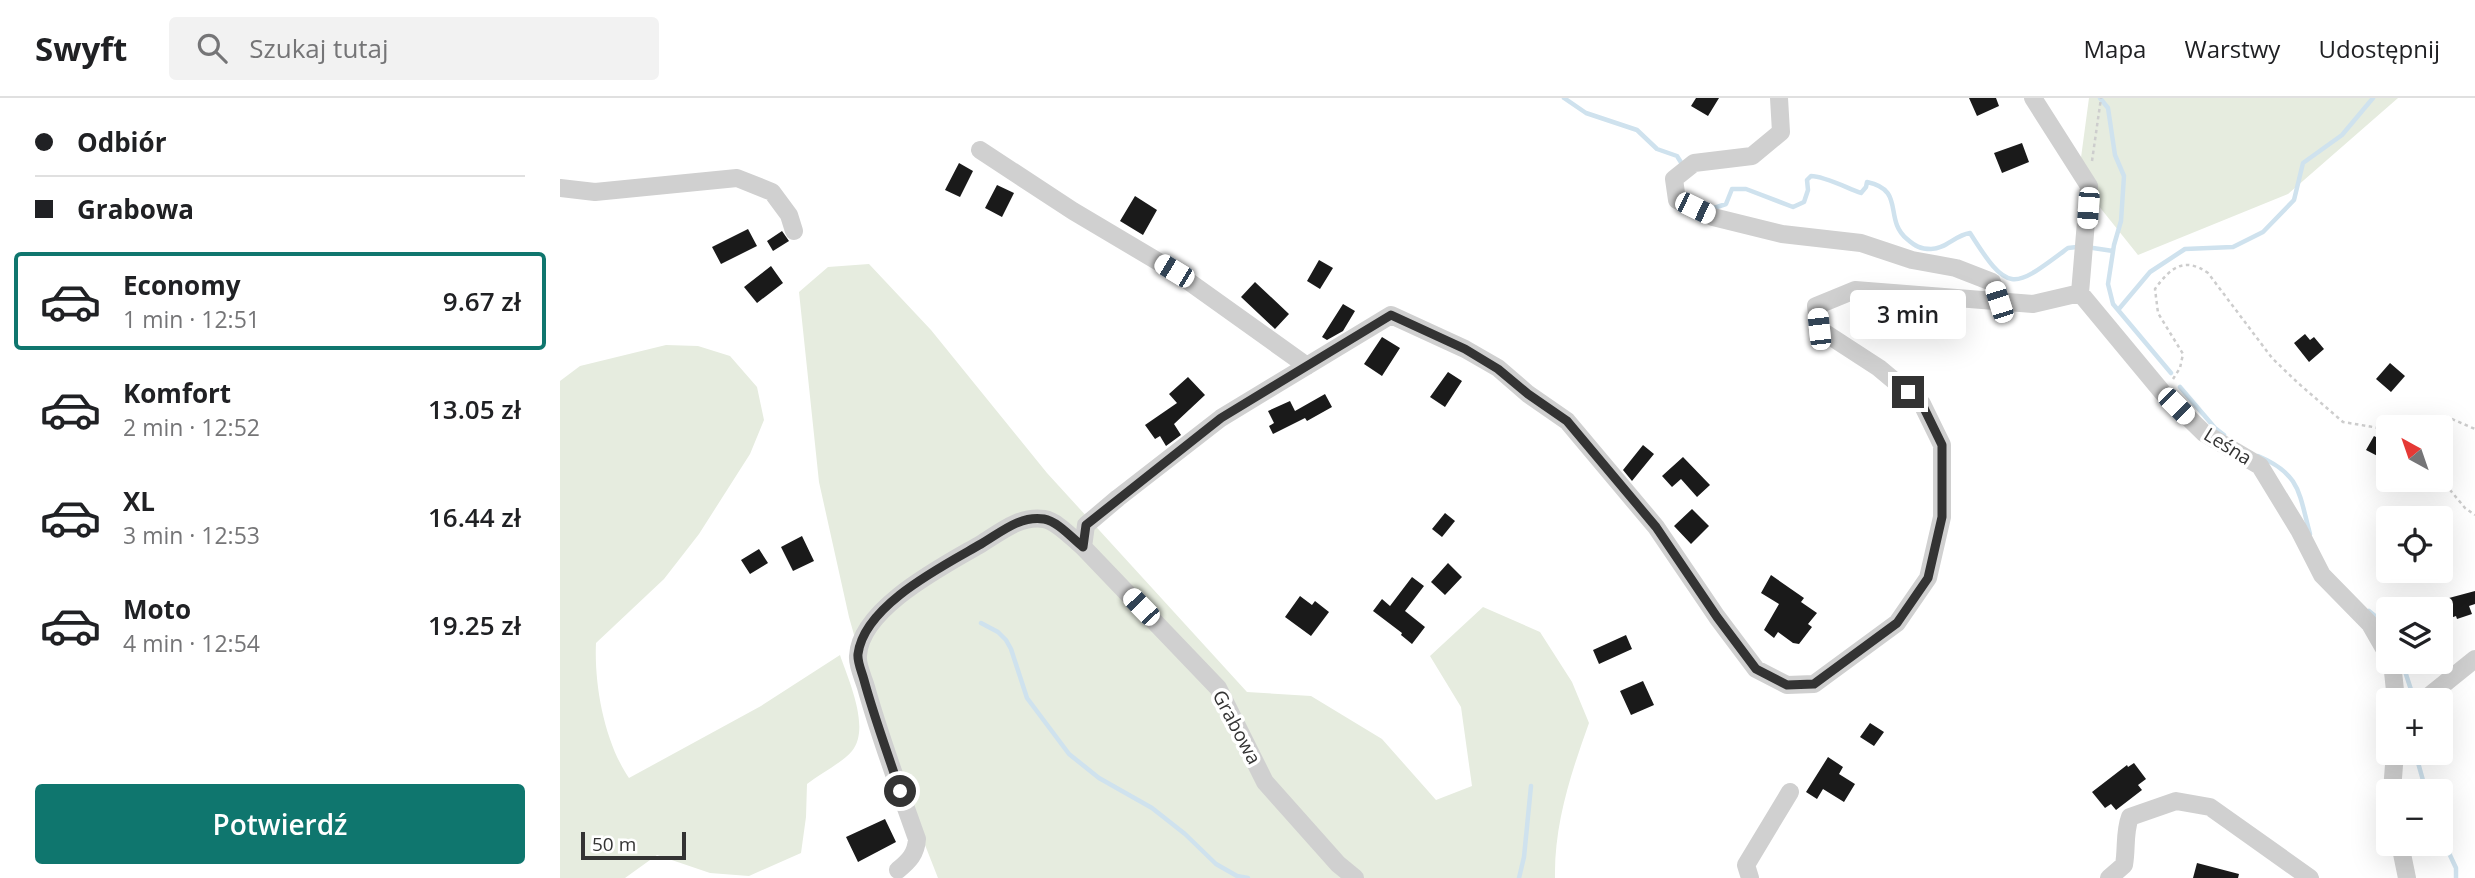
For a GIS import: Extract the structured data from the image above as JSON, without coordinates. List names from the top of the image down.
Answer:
{
  "streets": {
    "street": ["Leśna", "Grabowa"]
  },
  "scale_bar": "50 m",
  "north": "top left",
  "page": {
    "header": "Swyft",
    "search": "Szukaj tutaj",
    "nav": ["Mapa", "Warstwy", "Udostępnij"],
    "banner": ["Odbiór", "Grabowa"],
    "list": [
      {
        "name": "Economy",
        "note": "1 min · 12:51",
        "value": "9.67 zł"
      },
      {
        "name": "Komfort",
        "note": "2 min · 12:52",
        "value": "13.05 zł"
      },
      {
        "name": "XL",
        "note": "3 min · 12:53",
        "value": "16.44 zł"
      },
      {
        "name": "Moto",
        "note": "4 min · 12:54",
        "value": "19.25 zł"
      }
    ],
    "bubble": "3 min",
    "map_buttons": ["+", "−"],
    "buttons": "Potwierdź",
    "scale": "50 m"
  }
}
